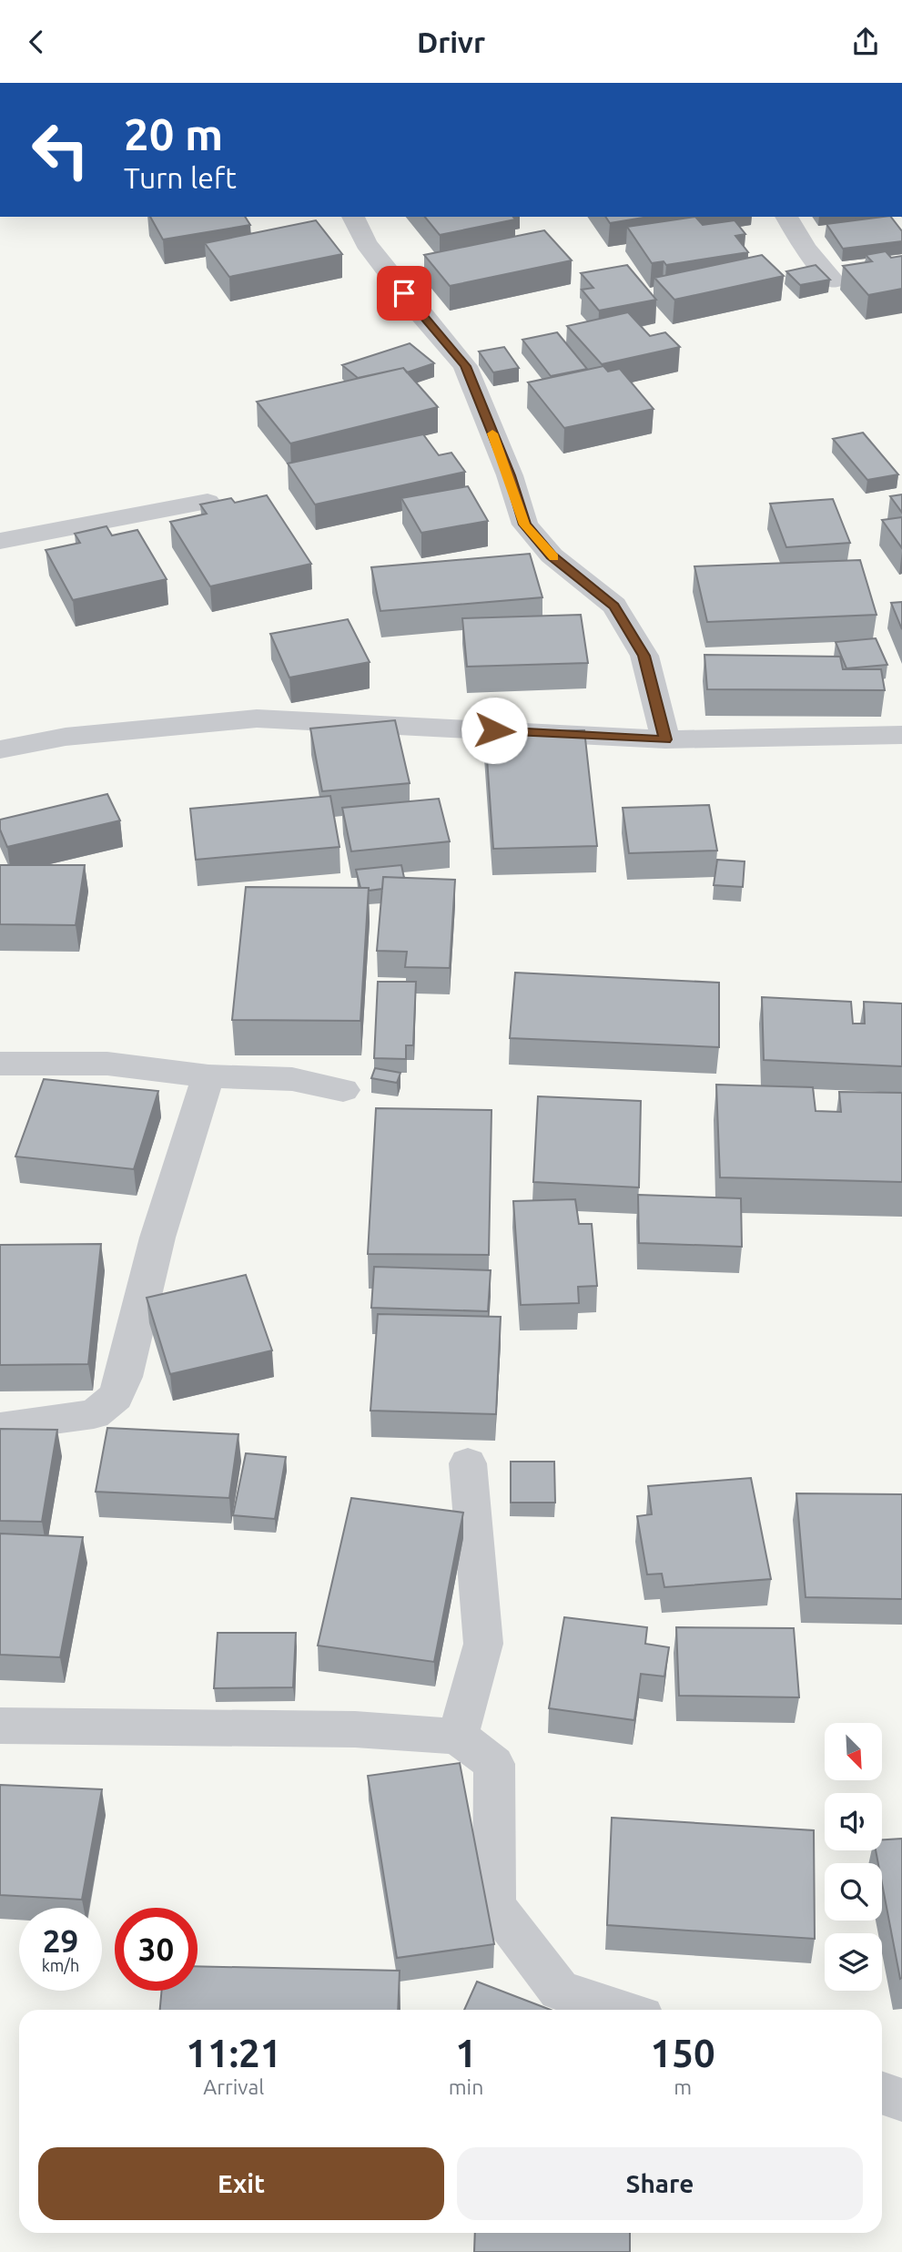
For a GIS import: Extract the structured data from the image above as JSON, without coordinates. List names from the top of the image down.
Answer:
{
  "north": "bottom right",
  "page": {
    "header": "Drivr",
    "turn": ["20 m", "Turn left"],
    "speed": "29 km/h",
    "limit": "30",
    "eta": [
      "11:21",
      "Arrival",
      "1",
      "min",
      "150",
      "m"
    ],
    "buttons": ["Exit", "Share"]
  }
}
